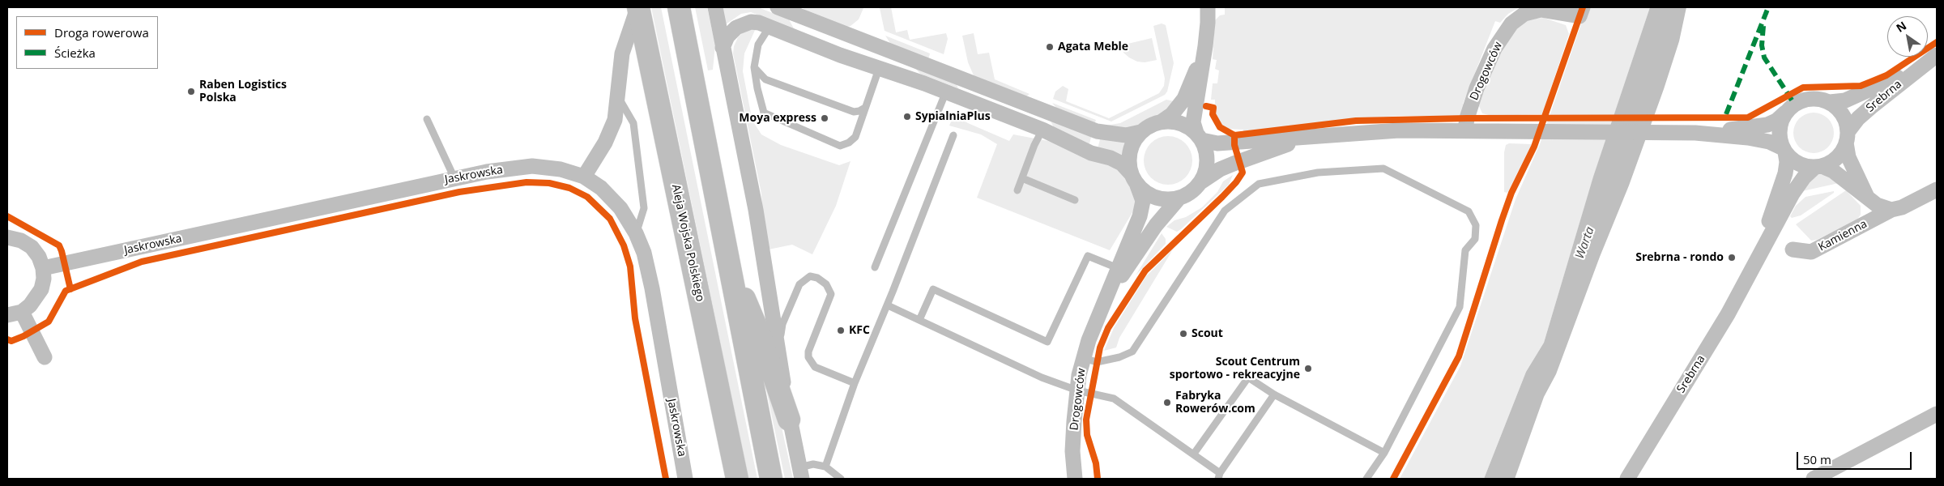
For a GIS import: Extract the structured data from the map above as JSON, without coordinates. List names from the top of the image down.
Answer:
{
  "streets": {
    "main road": ["Aleja Wojska Polskiego"],
    "street": [
      "Drogowców",
      "Srebrna",
      "Jaskrowska",
      "Kamienna"
    ]
  },
  "water": ["Warta"],
  "places": [
    "Agata Meble",
    "Raben Logistics Polska",
    "SypialniaPlus",
    "Moya express",
    "Srebrna - rondo",
    "KFC",
    "Scout",
    "Scout Centrum sportowo - rekreacyjne",
    "Fabryka Rowerów.com"
  ],
  "legend": ["Droga rowerowa", "Ścieżka"],
  "scale_bar": "50 m",
  "north": "top left"
}
